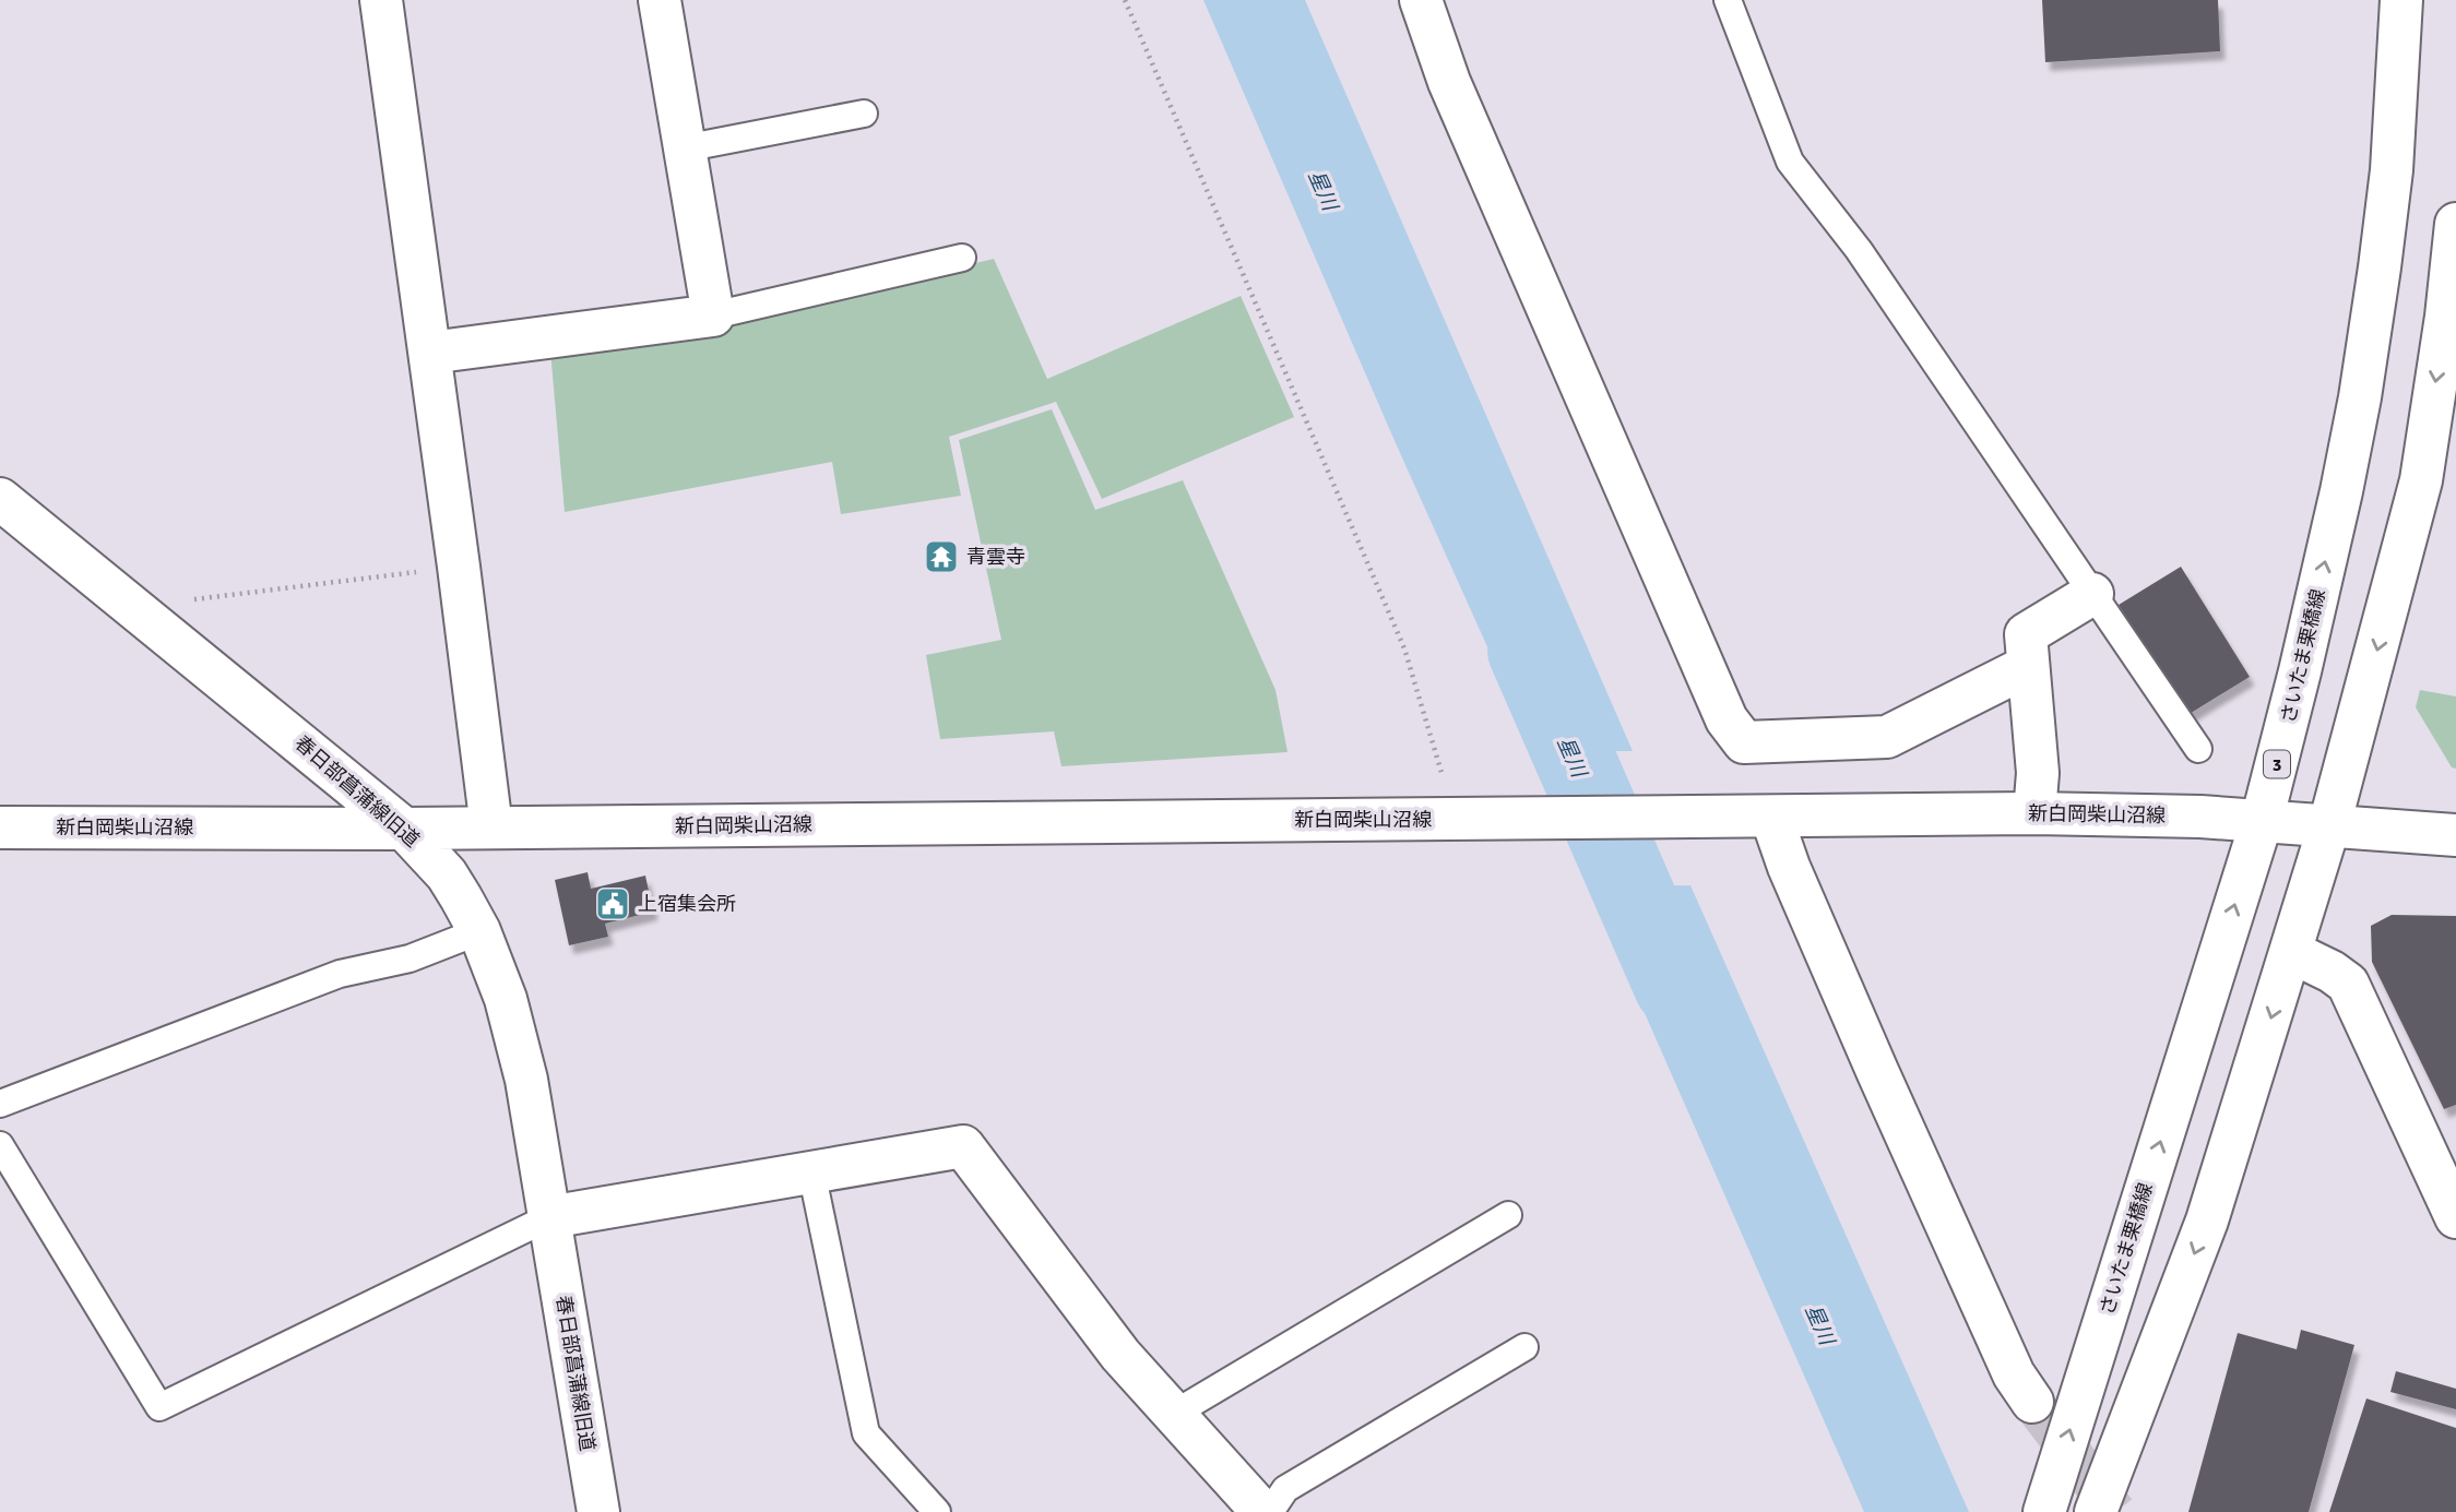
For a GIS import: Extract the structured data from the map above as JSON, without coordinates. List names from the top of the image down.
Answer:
{
  "streets": {
    "street": [
      "さいたま栗橋線",
      "3",
      "春日部菖蒲線旧道",
      "新白岡柴山沼線"
    ]
  },
  "crossings": [
    ["さいたま栗橋線", "新白岡柴山沼線"],
    ["春日部菖蒲線旧道", "新白岡柴山沼線"]
  ],
  "water": ["星川"],
  "places": {
    "temple": ["青雲寺"],
    "public building": ["上宿集会所"]
  }
}
